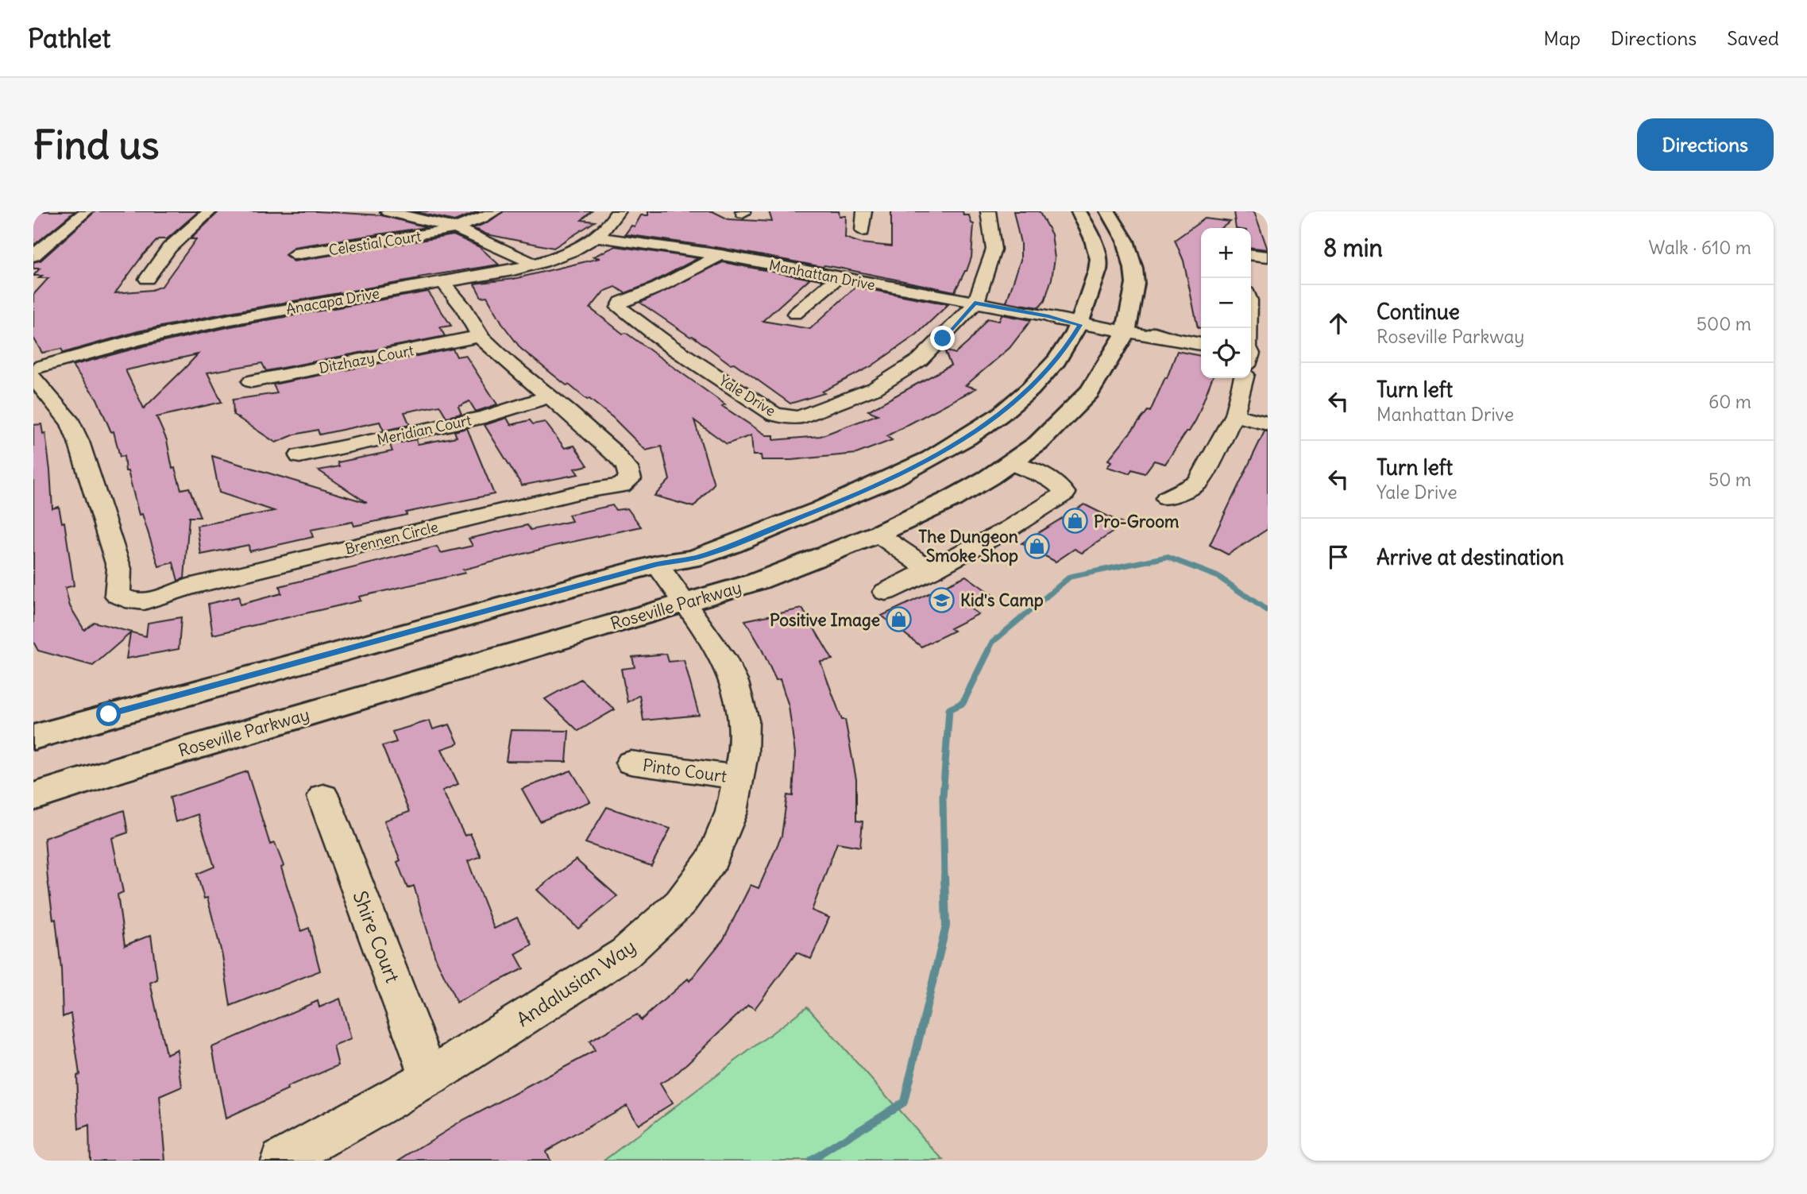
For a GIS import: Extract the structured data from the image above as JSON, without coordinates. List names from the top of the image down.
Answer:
{
  "streets": {
    "main road": ["Roseville Parkway"],
    "street": [
      "Celestial Court",
      "Manhattan Drive",
      "Anacapa Drive",
      "Ditzhazy Court",
      "Yale Drive",
      "Meridian Court",
      "Brennen Circle",
      "Pinto Court",
      "Shire Court",
      "Andalusian Way"
    ]
  },
  "crossings": [
    ["Manhattan Drive", "Anacapa Drive"],
    ["Manhattan Drive", "Yale Drive"],
    ["Manhattan Drive", "Roseville Parkway"],
    ["Anacapa Drive", "Brennen Circle"],
    ["Ditzhazy Court", "Brennen Circle"],
    ["Meridian Court", "Brennen Circle"],
    ["Roseville Parkway", "Andalusian Way"],
    ["Pinto Court", "Andalusian Way"],
    ["Shire Court", "Andalusian Way"]
  ],
  "places": {
    "shop": ["Pro-Groom", "The Dungeon Smoke Shop", "Positive Image"],
    "school or university": ["Kid's Camp"]
  },
  "page": {
    "header": "Pathlet",
    "nav": ["Map", "Directions", "Saved"],
    "buttons": "Directions",
    "title": "Find us",
    "heading": ["8 min", "Walk · 610 m"],
    "map_buttons": ["+", "−"],
    "list": [
      ["Continue", "Roseville Parkway", "500 m"],
      ["Turn left", "Manhattan Drive", "60 m"],
      ["Turn left", "Yale Drive", "50 m"],
      "Arrive at destination"
    ]
  }
}
